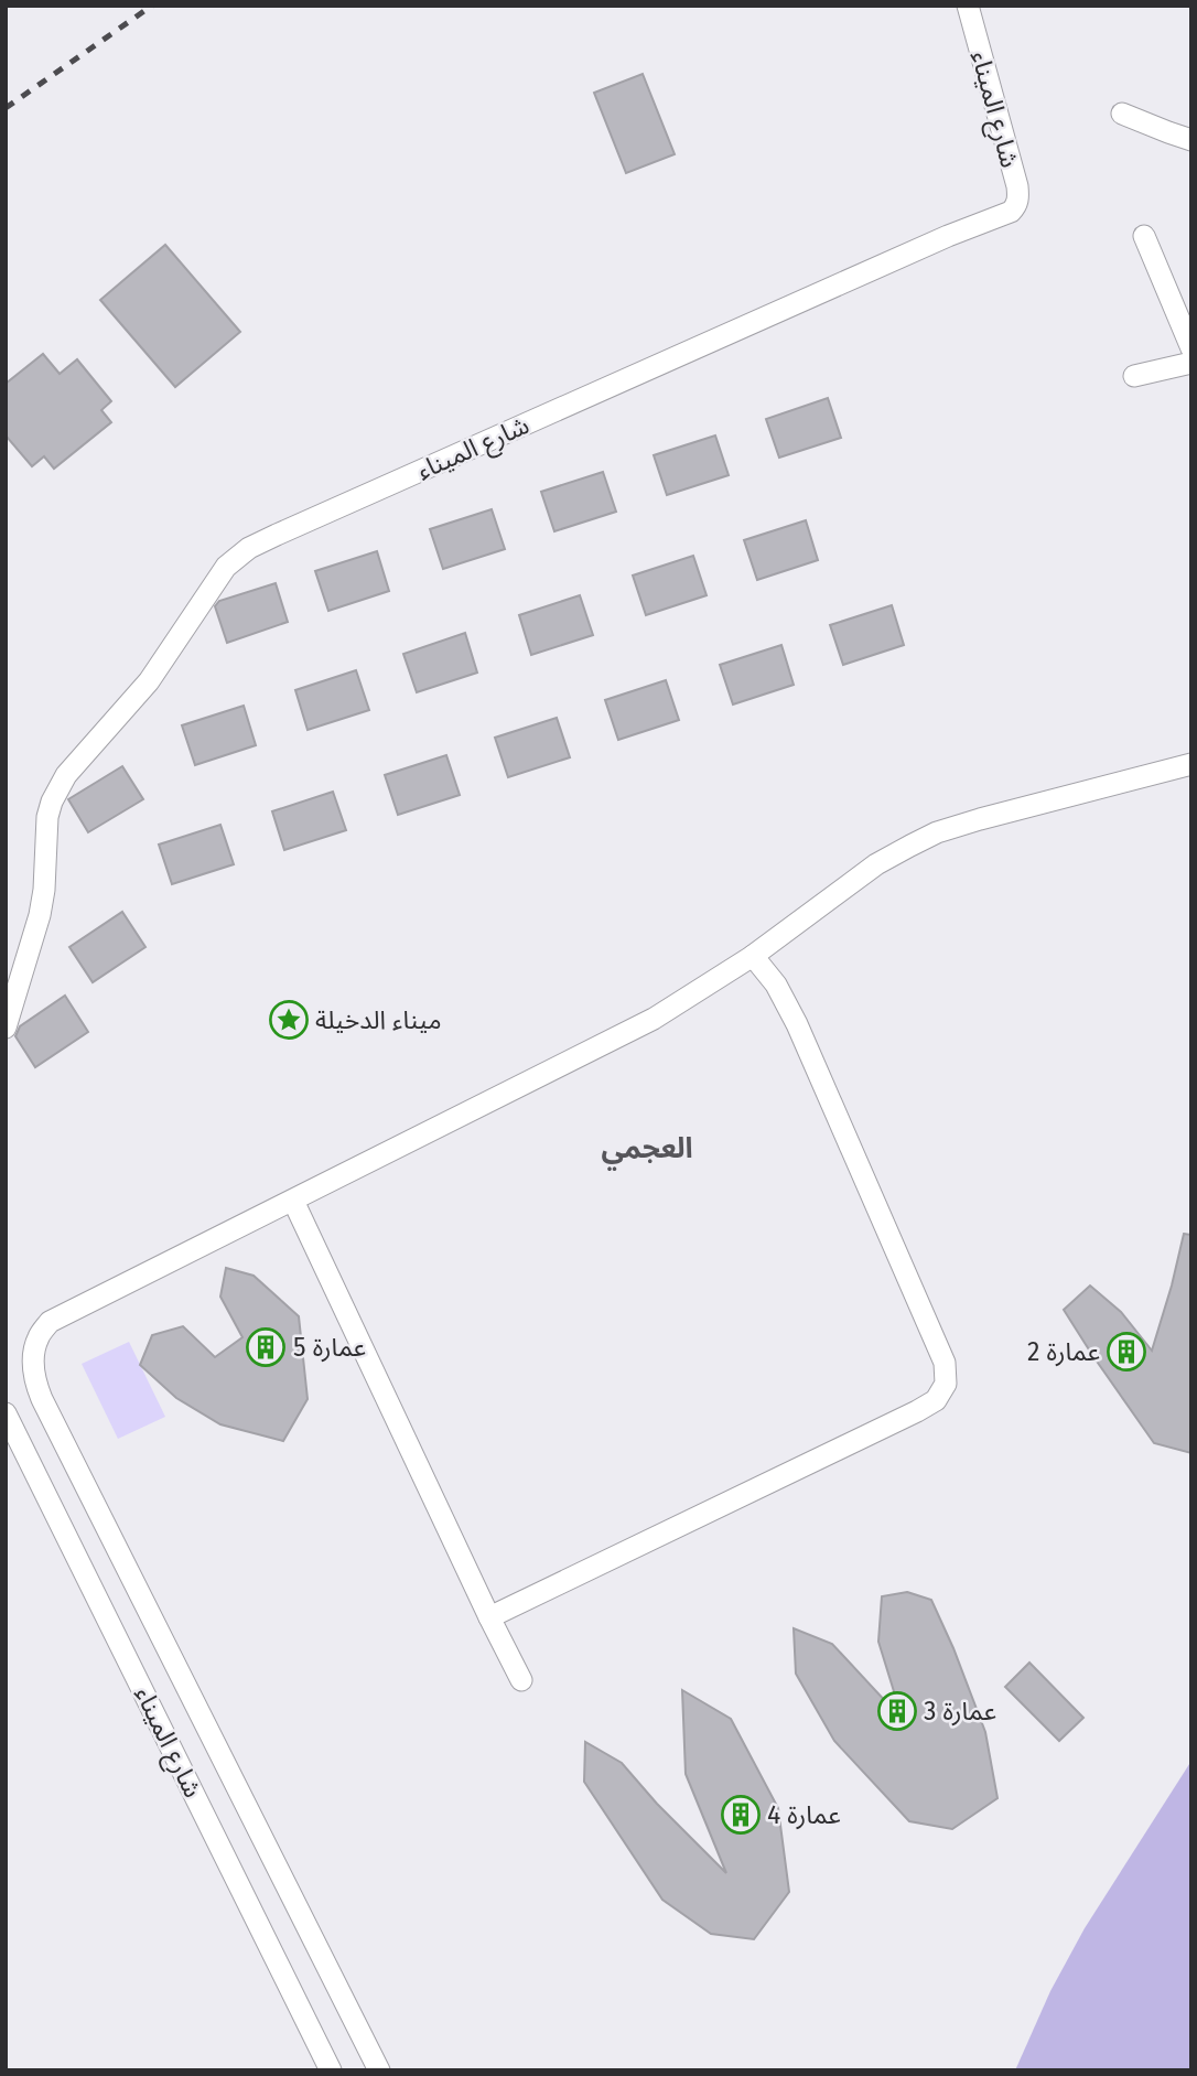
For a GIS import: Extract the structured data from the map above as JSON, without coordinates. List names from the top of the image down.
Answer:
{
  "streets": {
    "street": ["شارع الميناء"]
  },
  "districts": ["العجمي"],
  "places": {
    "place": ["ميناء الدخيلة"],
    "building": [
      "عمارة 5",
      "عمارة 2",
      "عمارة 3",
      "عمارة 4"
    ]
  }
}
